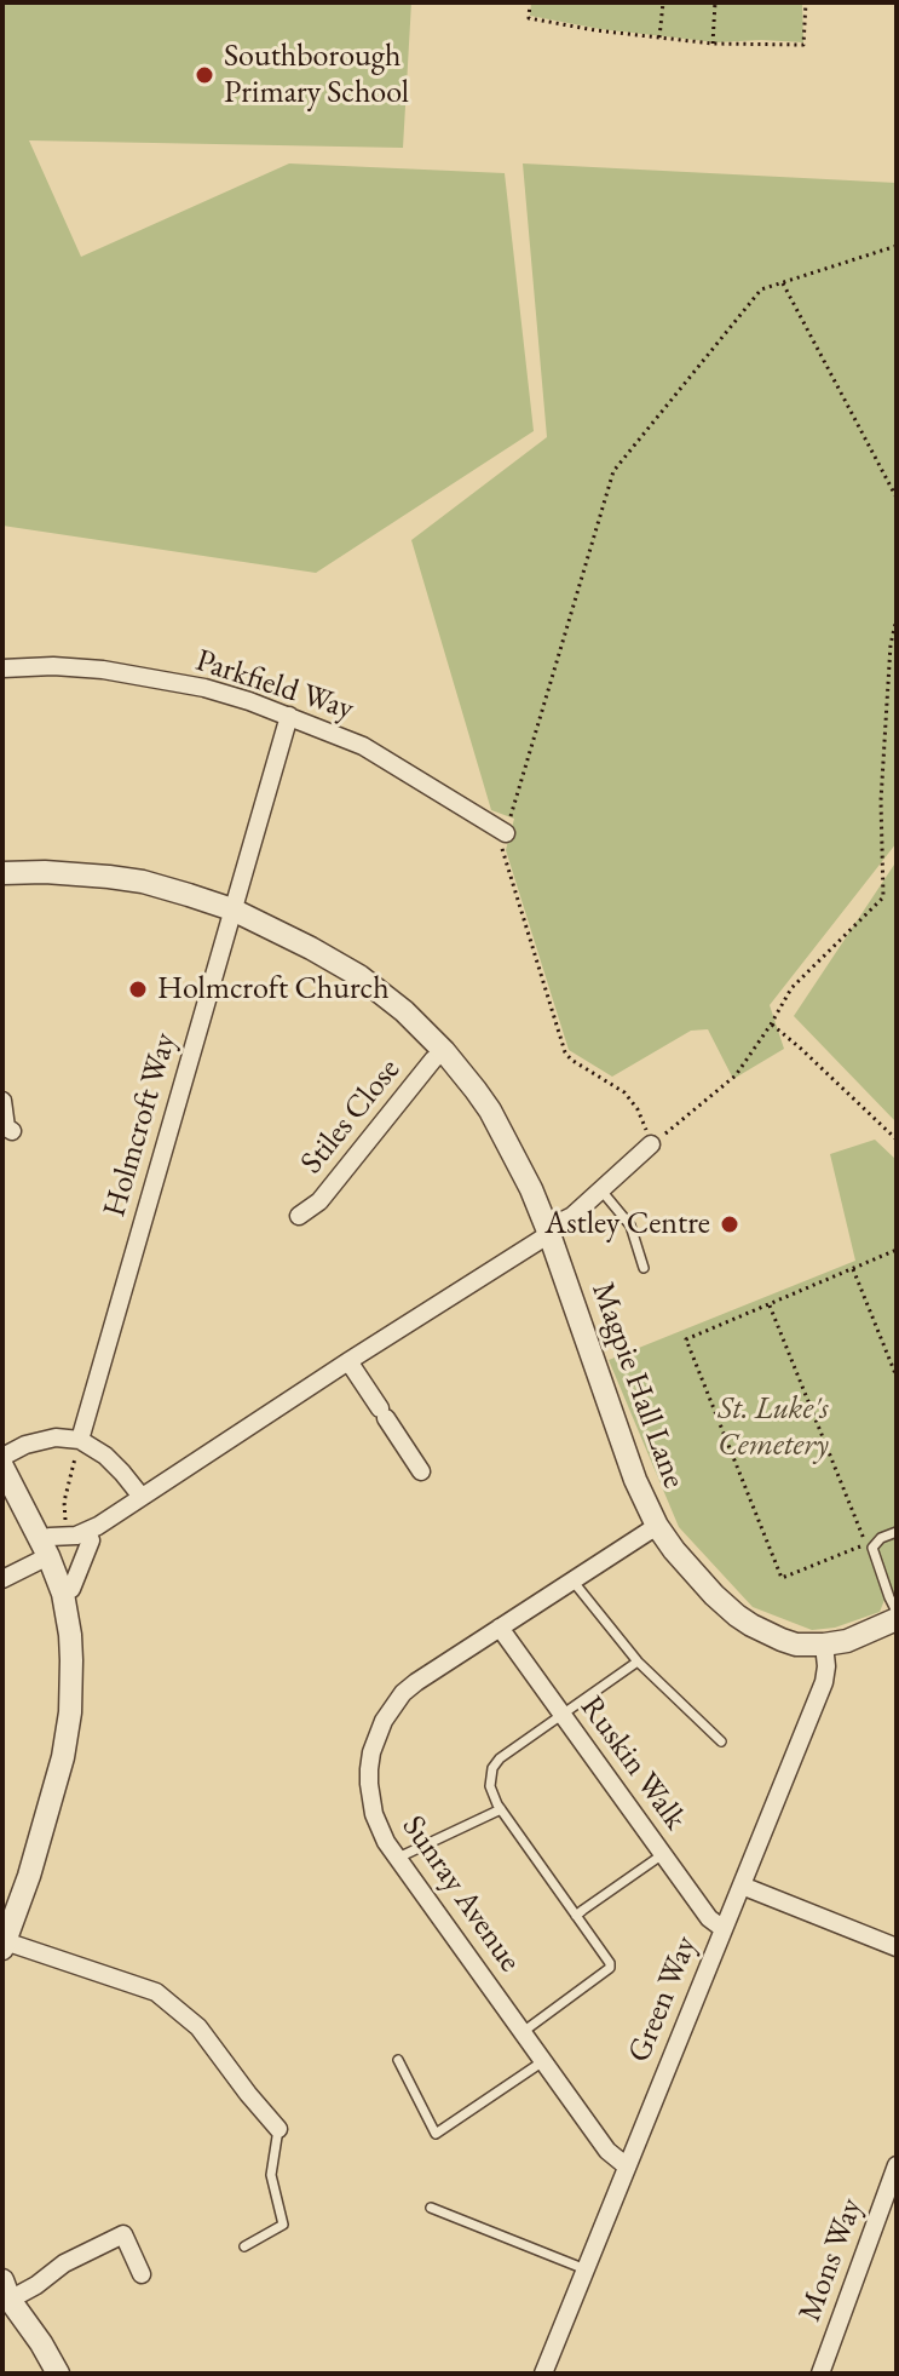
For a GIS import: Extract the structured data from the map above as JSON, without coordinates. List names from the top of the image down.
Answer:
{
  "streets": {
    "street": [
      "Parkfield Way",
      "Stiles Close",
      "Holmcroft Way",
      "Magpie Hall Lane",
      "Ruskin Walk",
      "Sunray Avenue",
      "Green Way",
      "Mons Way"
    ]
  },
  "crossings": [
    ["Parkfield Way", "Holmcroft Way"],
    ["Stiles Close", "Magpie Hall Lane"],
    ["Holmcroft Way", "Magpie Hall Lane"],
    ["Magpie Hall Lane", "Sunray Avenue"],
    ["Magpie Hall Lane", "Green Way"],
    ["Ruskin Walk", "Sunray Avenue"],
    ["Ruskin Walk", "Green Way"],
    ["Sunray Avenue", "Green Way"]
  ],
  "parks": ["St. Luke's Cemetery"],
  "places": ["Southborough Primary School", "Holmcroft Church", "Astley Centre"]
}
